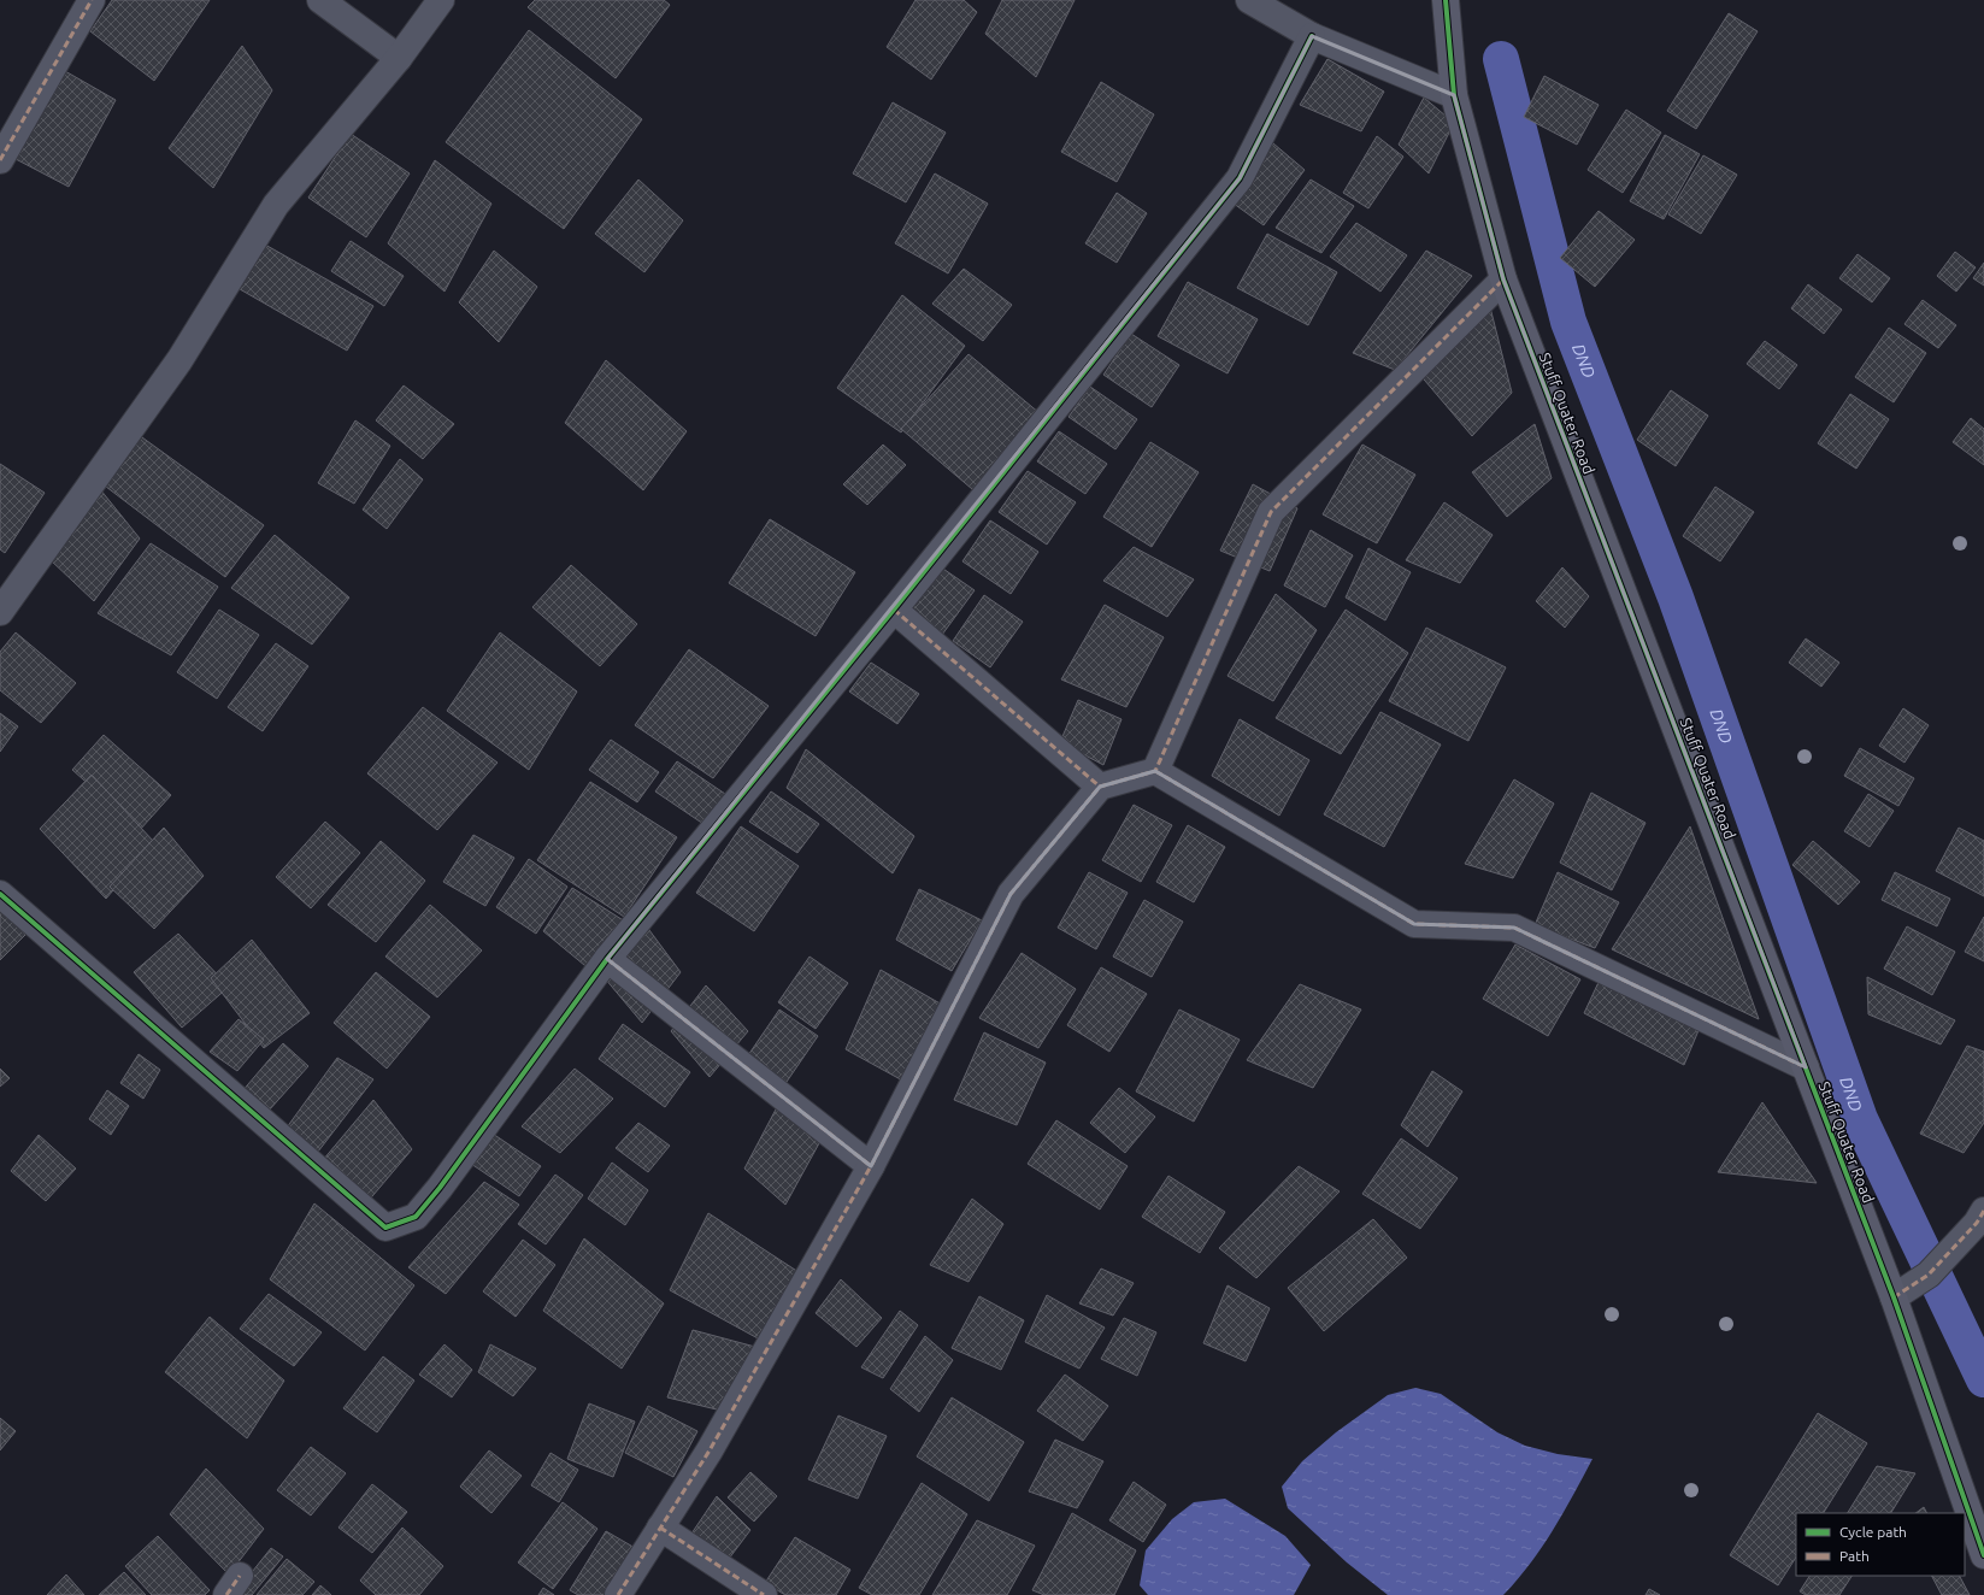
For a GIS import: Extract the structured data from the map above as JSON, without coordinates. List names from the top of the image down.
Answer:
{
  "streets": {
    "street": ["Stuff Quater Road"]
  },
  "water": ["DND"],
  "legend": ["Cycle path", "Path"]
}
